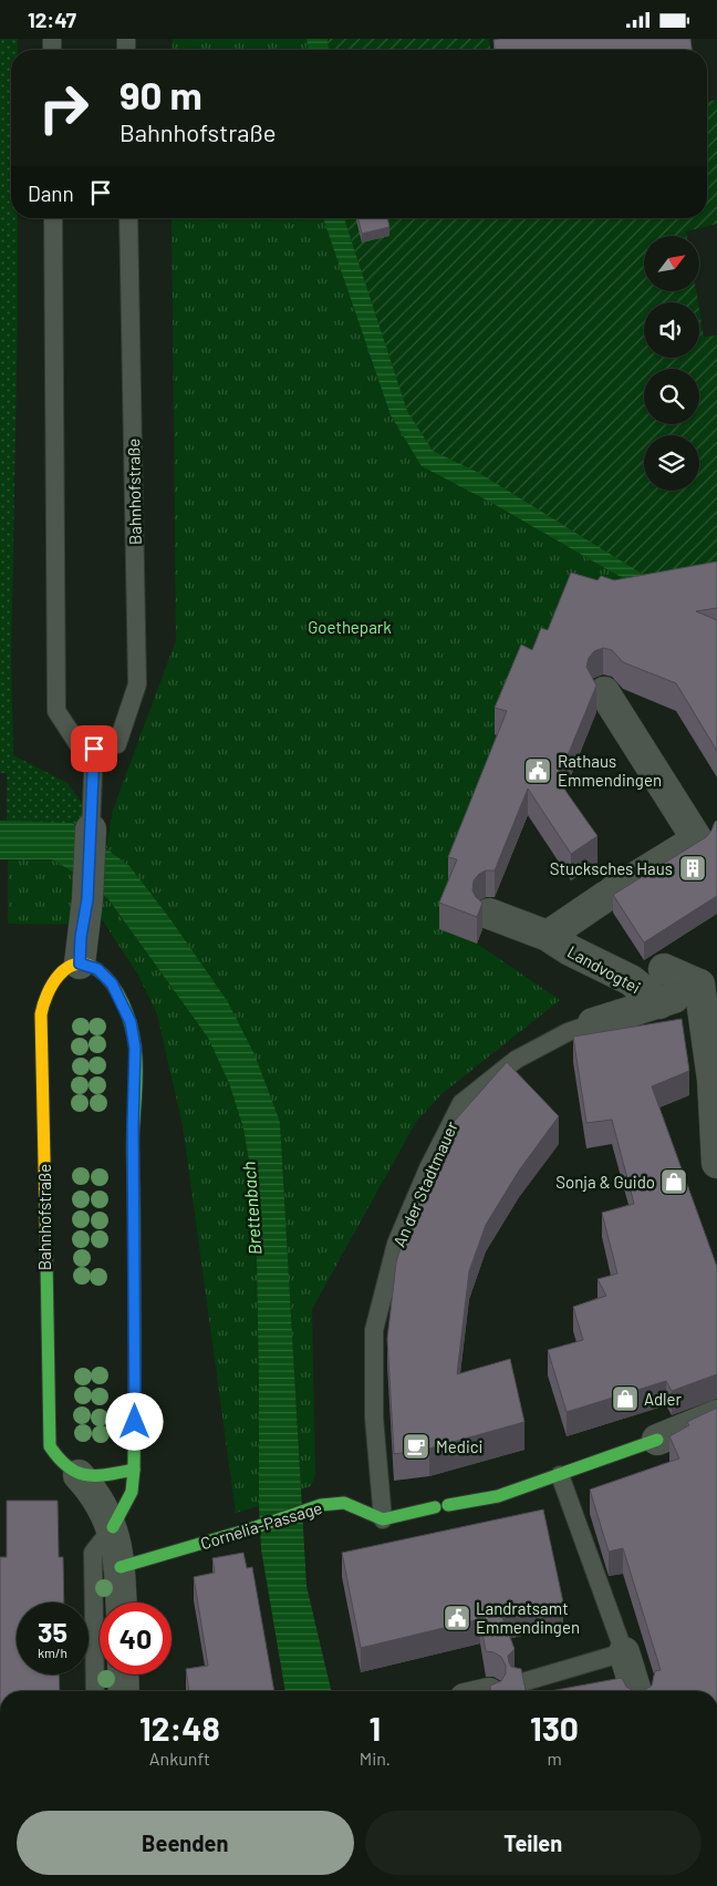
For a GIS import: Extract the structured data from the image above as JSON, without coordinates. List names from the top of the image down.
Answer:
{
  "streets": {
    "street": ["Bahnhofstraße", "Landvogtei", "Cornelia-Passage"],
    "lane": ["An der Stadtmauer"]
  },
  "crossings": [
    ["Bahnhofstraße", "Cornelia-Passage"],
    ["Landvogtei", "An der Stadtmauer"],
    ["An der Stadtmauer", "Cornelia-Passage"]
  ],
  "water": ["Brettenbach"],
  "parks": ["Goethepark"],
  "places": {
    "public building": ["Rathaus Emmendingen", "Landratsamt Emmendingen"],
    "building": ["Stucksches Haus"],
    "shop": ["Sonja & Guido", "Adler"],
    "cafe": ["Medici"]
  },
  "north": "top right",
  "page": {
    "status": "12:47",
    "turn": ["90 m", "Bahnhofstraße"],
    "then": "Dann",
    "speed": "35 km/h",
    "limit": "40",
    "eta": [
      "12:48",
      "Ankunft",
      "1",
      "Min.",
      "130",
      "m"
    ],
    "buttons": ["Beenden", "Teilen"]
  }
}
